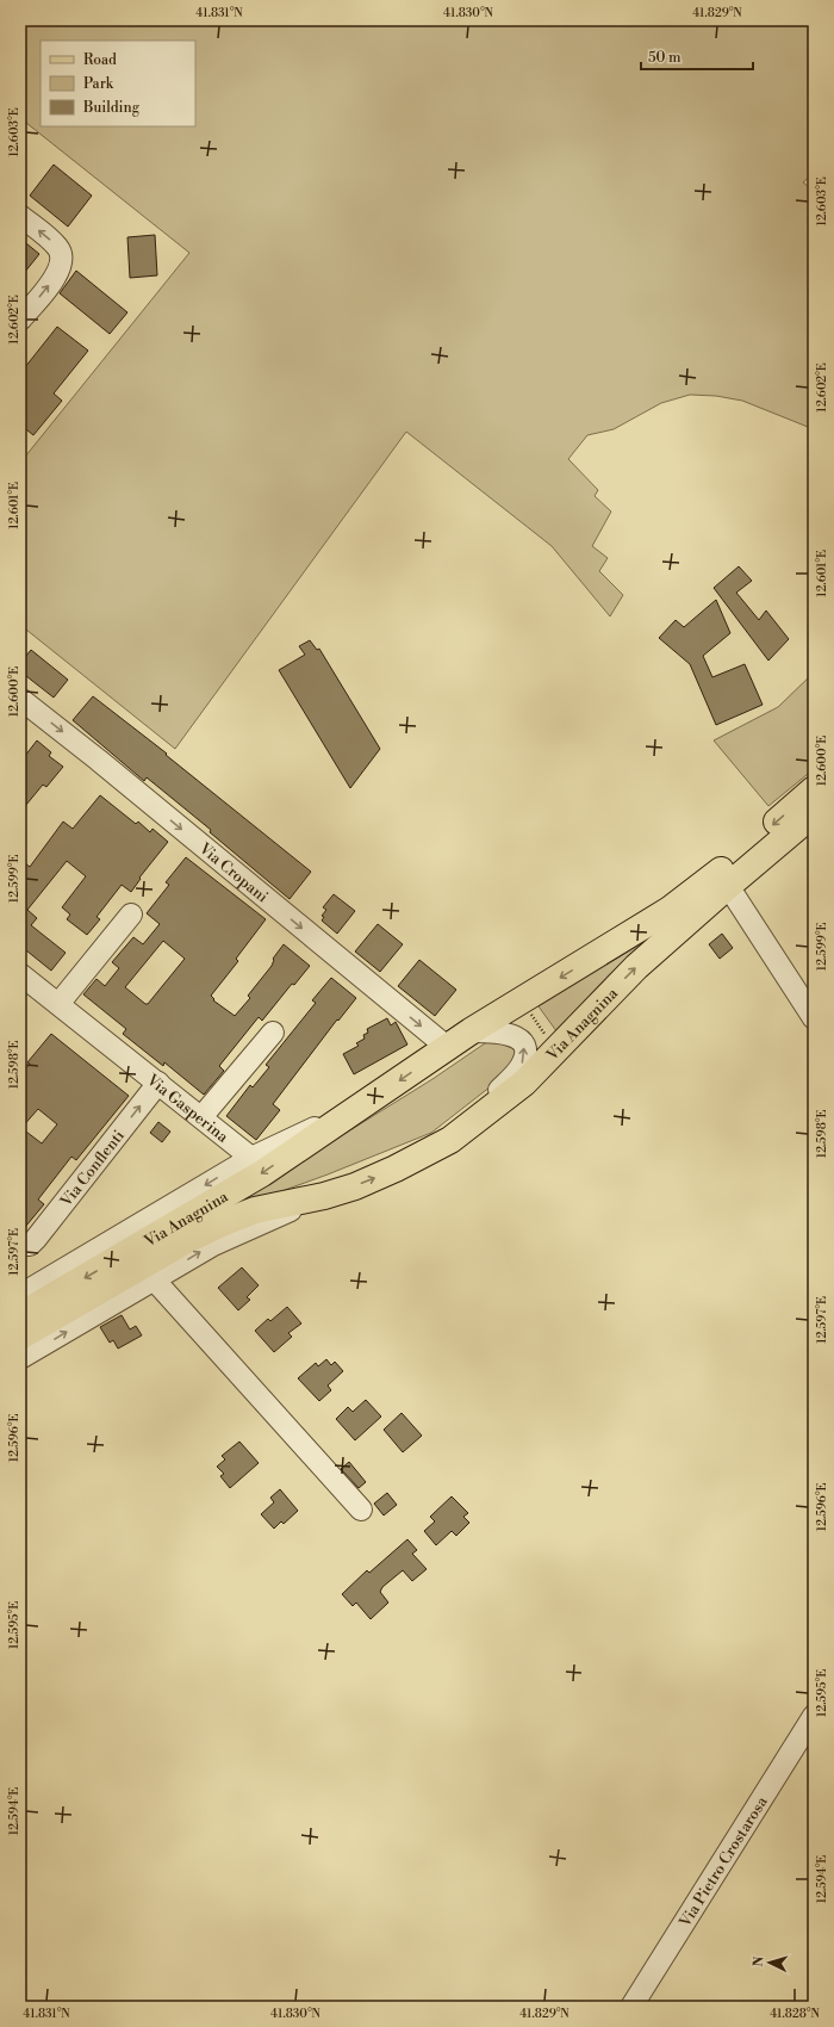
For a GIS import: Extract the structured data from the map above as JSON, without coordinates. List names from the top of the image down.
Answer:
{
  "streets": {
    "main road": ["Via Anagnina"],
    "street": [
      "Via Cropani",
      "Via Gasperina",
      "Via Conflenti",
      "Via Pietro Crostarosa"
    ]
  },
  "crossings": [
    ["Via Cropani", "Via Anagnina"],
    ["Via Anagnina", "Via Gasperina"],
    ["Via Gasperina", "Via Conflenti"]
  ],
  "one_way": ["Via Cropani", "Via Conflenti"],
  "legend": ["Road", "Park", "Building"],
  "scale_bar": "50 m",
  "north": "left",
  "coordinates": [
    "41.831°N",
    "41.830°N",
    "41.829°N",
    "12.603°E",
    "12.602°E",
    "12.601°E",
    "12.600°E",
    "12.599°E",
    "12.598°E",
    "12.597°E",
    "12.596°E",
    "12.595°E",
    "12.594°E",
    "41.828°N"
  ]
}
